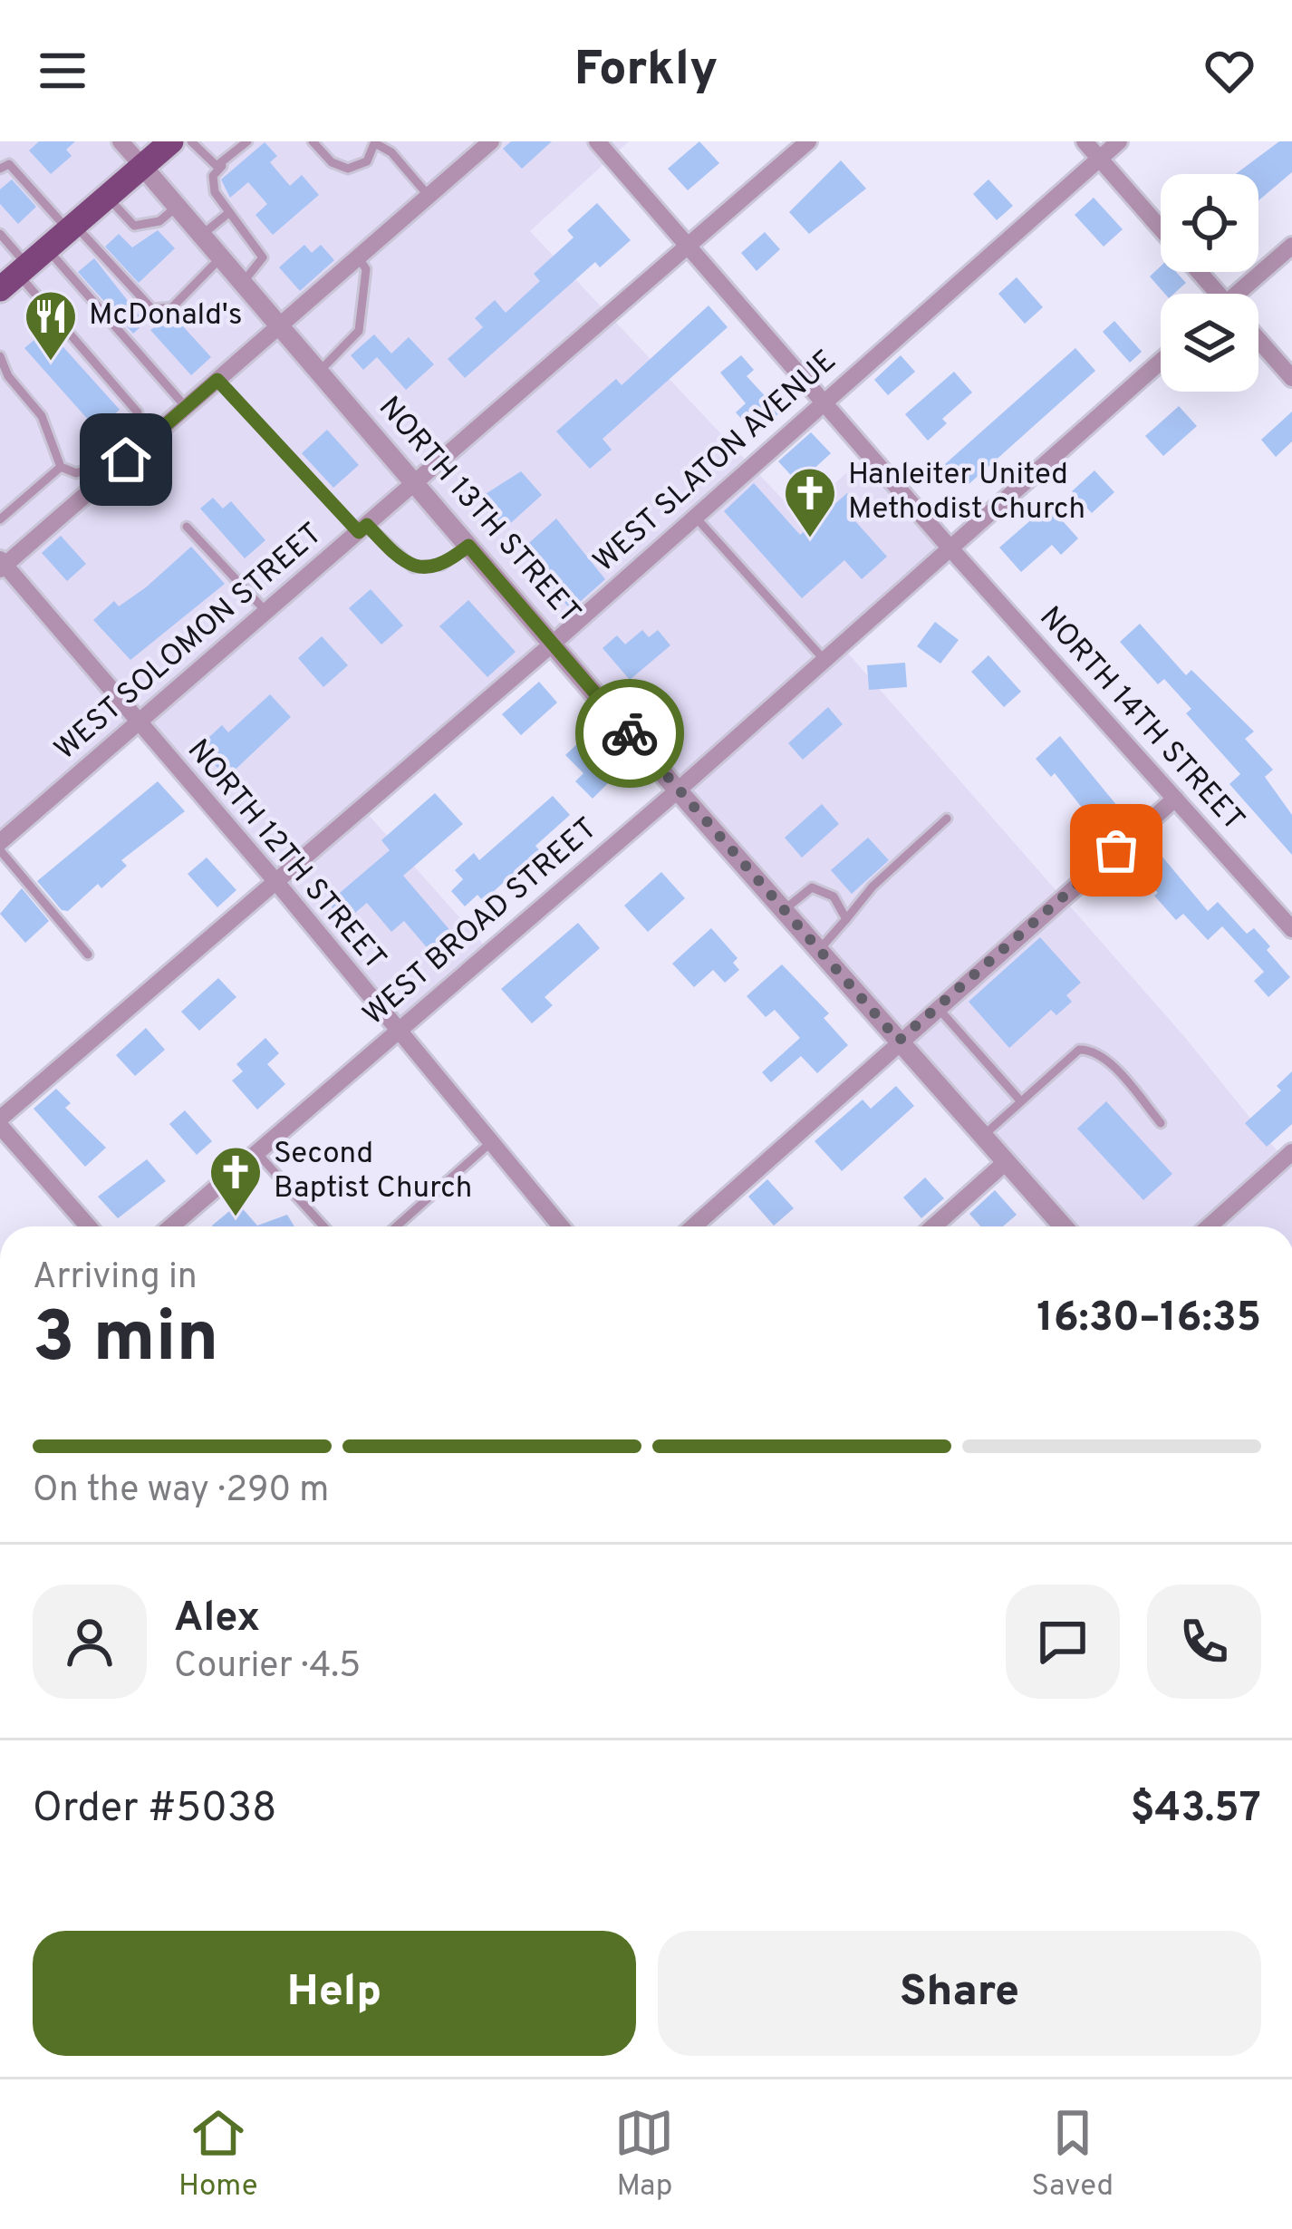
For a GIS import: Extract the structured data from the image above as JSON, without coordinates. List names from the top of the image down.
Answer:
{
  "streets": {
    "street": [
      "WEST SLATON AVENUE",
      "NORTH 13TH STREET",
      "WEST SOLOMON STREET",
      "NORTH 14TH STREET",
      "NORTH 12TH STREET",
      "WEST BROAD STREET"
    ]
  },
  "crossings": [
    ["WEST SLATON AVENUE", "NORTH 13TH STREET"],
    ["WEST SLATON AVENUE", "NORTH 14TH STREET"],
    ["WEST SLATON AVENUE", "NORTH 12TH STREET"],
    ["NORTH 13TH STREET", "WEST SOLOMON STREET"],
    ["NORTH 13TH STREET", "WEST BROAD STREET"],
    ["WEST SOLOMON STREET", "NORTH 14TH STREET"],
    ["WEST SOLOMON STREET", "NORTH 12TH STREET"],
    ["NORTH 14TH STREET", "WEST BROAD STREET"],
    ["NORTH 12TH STREET", "WEST BROAD STREET"]
  ],
  "places": {
    "restaurant": ["McDonald's"],
    "church": ["Hanleiter United Methodist Church", "Second Baptist Church"]
  },
  "page": {
    "header": "Forkly",
    "heading": ["3 min", "Arriving in", "16:30–16:35"],
    "panel": [
      "Alex",
      "Courier · 4.5",
      "Order #5038",
      "$43.57"
    ],
    "bar": "On the way · 290 m",
    "buttons": ["Help", "Share"],
    "tabs": ["Home", "Map", "Saved"]
  }
}
